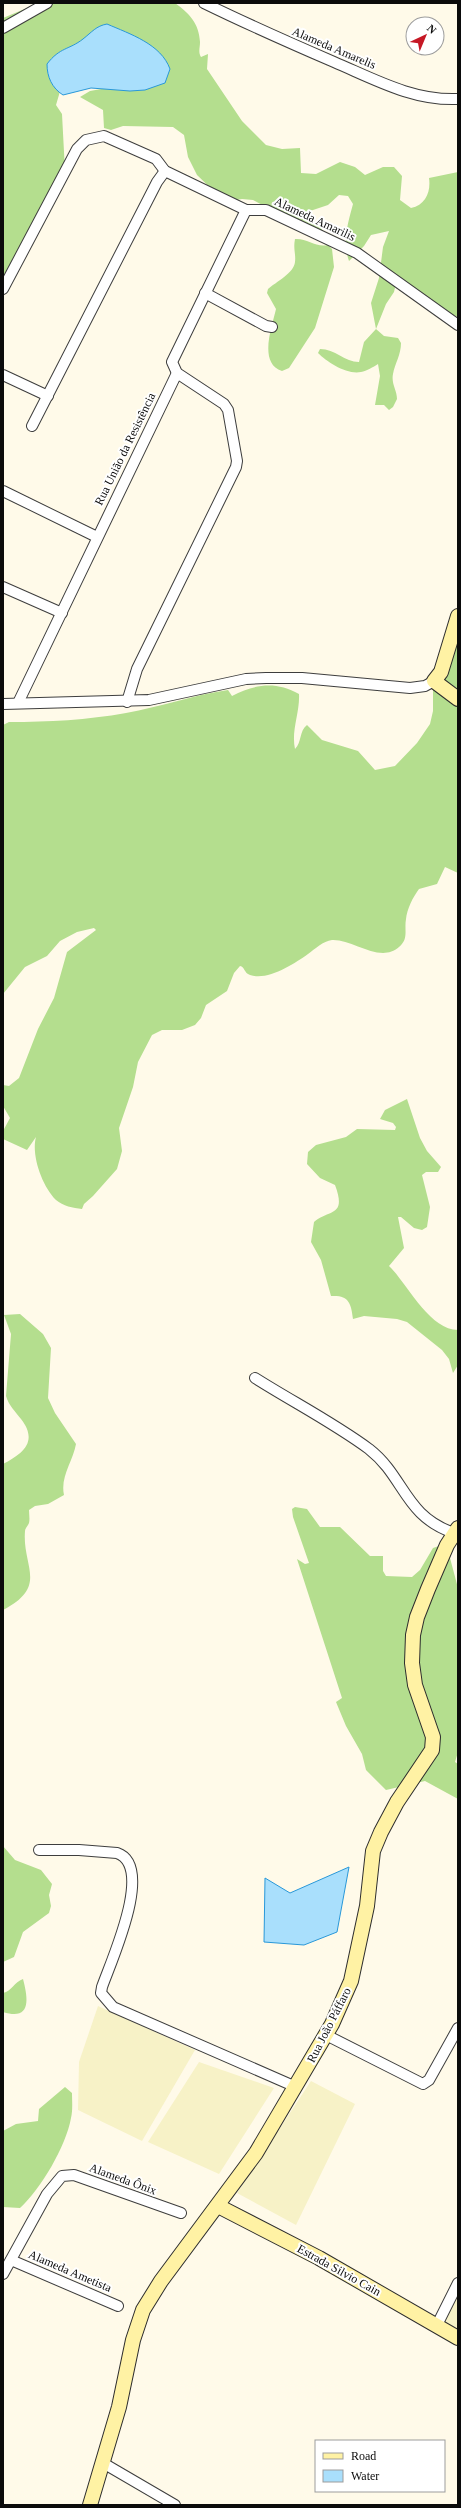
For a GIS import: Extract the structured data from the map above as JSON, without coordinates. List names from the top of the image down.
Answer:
{
  "streets": {
    "street": [
      "Alameda Amarelis",
      "Alameda Amarilis",
      "Rua União da Resistência",
      "Rua João Páffaro",
      "Alameda Ônix",
      "Estrada Silvio Cain",
      "Alameda Ametista"
    ]
  },
  "crossings": [
    ["Rua João Páffaro", "Estrada Silvio Cain"],
    ["Alameda Ônix", "Alameda Ametista"]
  ],
  "legend": ["Road", "Water"],
  "north": "top right"
}
